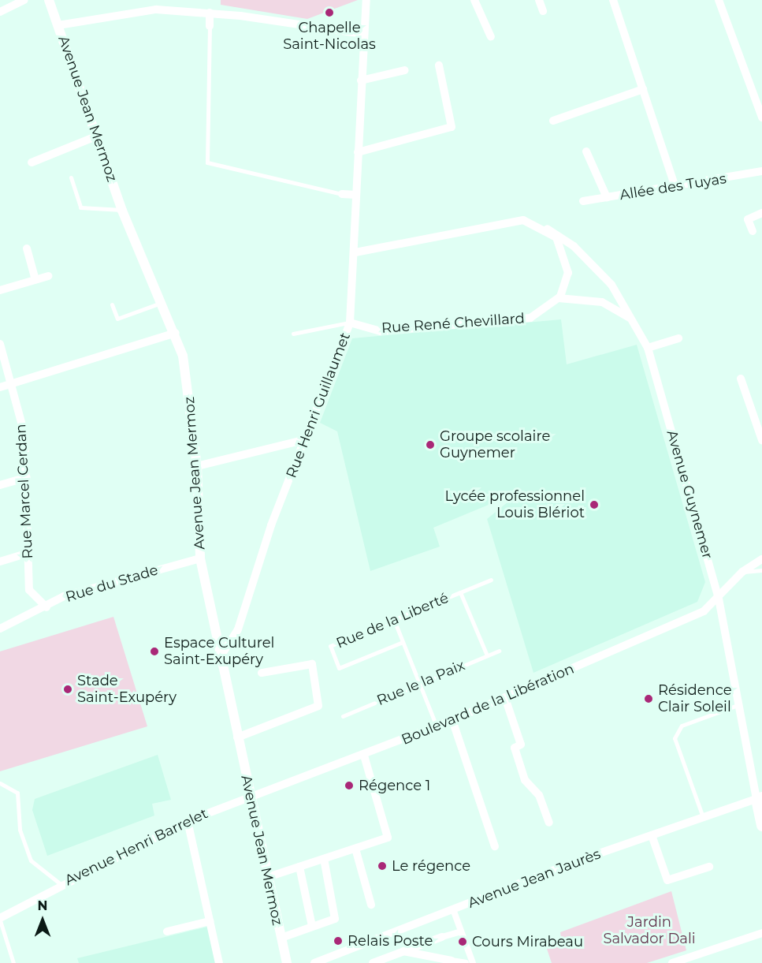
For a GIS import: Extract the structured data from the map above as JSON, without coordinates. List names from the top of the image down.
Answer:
{
  "streets": {
    "street": [
      "Avenue Jean Mermoz",
      "Allée des Tuyas",
      "Rue René Chevillard",
      "Rue Henri Guillaumet",
      "Rue Marcel Cerdan",
      "Avenue Guynemer",
      "Rue du Stade",
      "Boulevard de la Libération",
      "Avenue Henri Barrelet",
      "Avenue Jean Jaurès"
    ],
    "lane": ["Rue de la Liberté", "Rue le la Paix"]
  },
  "crossings": [
    ["Avenue Jean Mermoz", "Rue Henri Guillaumet"],
    ["Avenue Jean Mermoz", "Rue du Stade"],
    ["Avenue Jean Mermoz", "Boulevard de la Libération"],
    ["Avenue Jean Mermoz", "Avenue Henri Barrelet"],
    ["Rue René Chevillard", "Rue Henri Guillaumet"],
    ["Rue René Chevillard", "Avenue Guynemer"],
    ["Rue Marcel Cerdan", "Rue du Stade"],
    ["Avenue Guynemer", "Boulevard de la Libération"],
    ["Avenue Guynemer", "Avenue Jean Jaurès"],
    ["Rue de la Liberté", "Rue le la Paix"],
    ["Boulevard de la Libération", "Avenue Henri Barrelet"]
  ],
  "parks": ["Jardin Salvador Dali"],
  "places": [
    "Chapelle Saint-Nicolas",
    "Groupe scolaire Guynemer",
    "Lycée professionnel Louis Blériot",
    "Espace Culturel Saint-Exupéry",
    "Stade Saint-Exupéry",
    "Résidence Clair Soleil",
    "Régence 1",
    "Le régence",
    "Relais Poste",
    "Cours Mirabeau"
  ],
  "north": "top"
}
